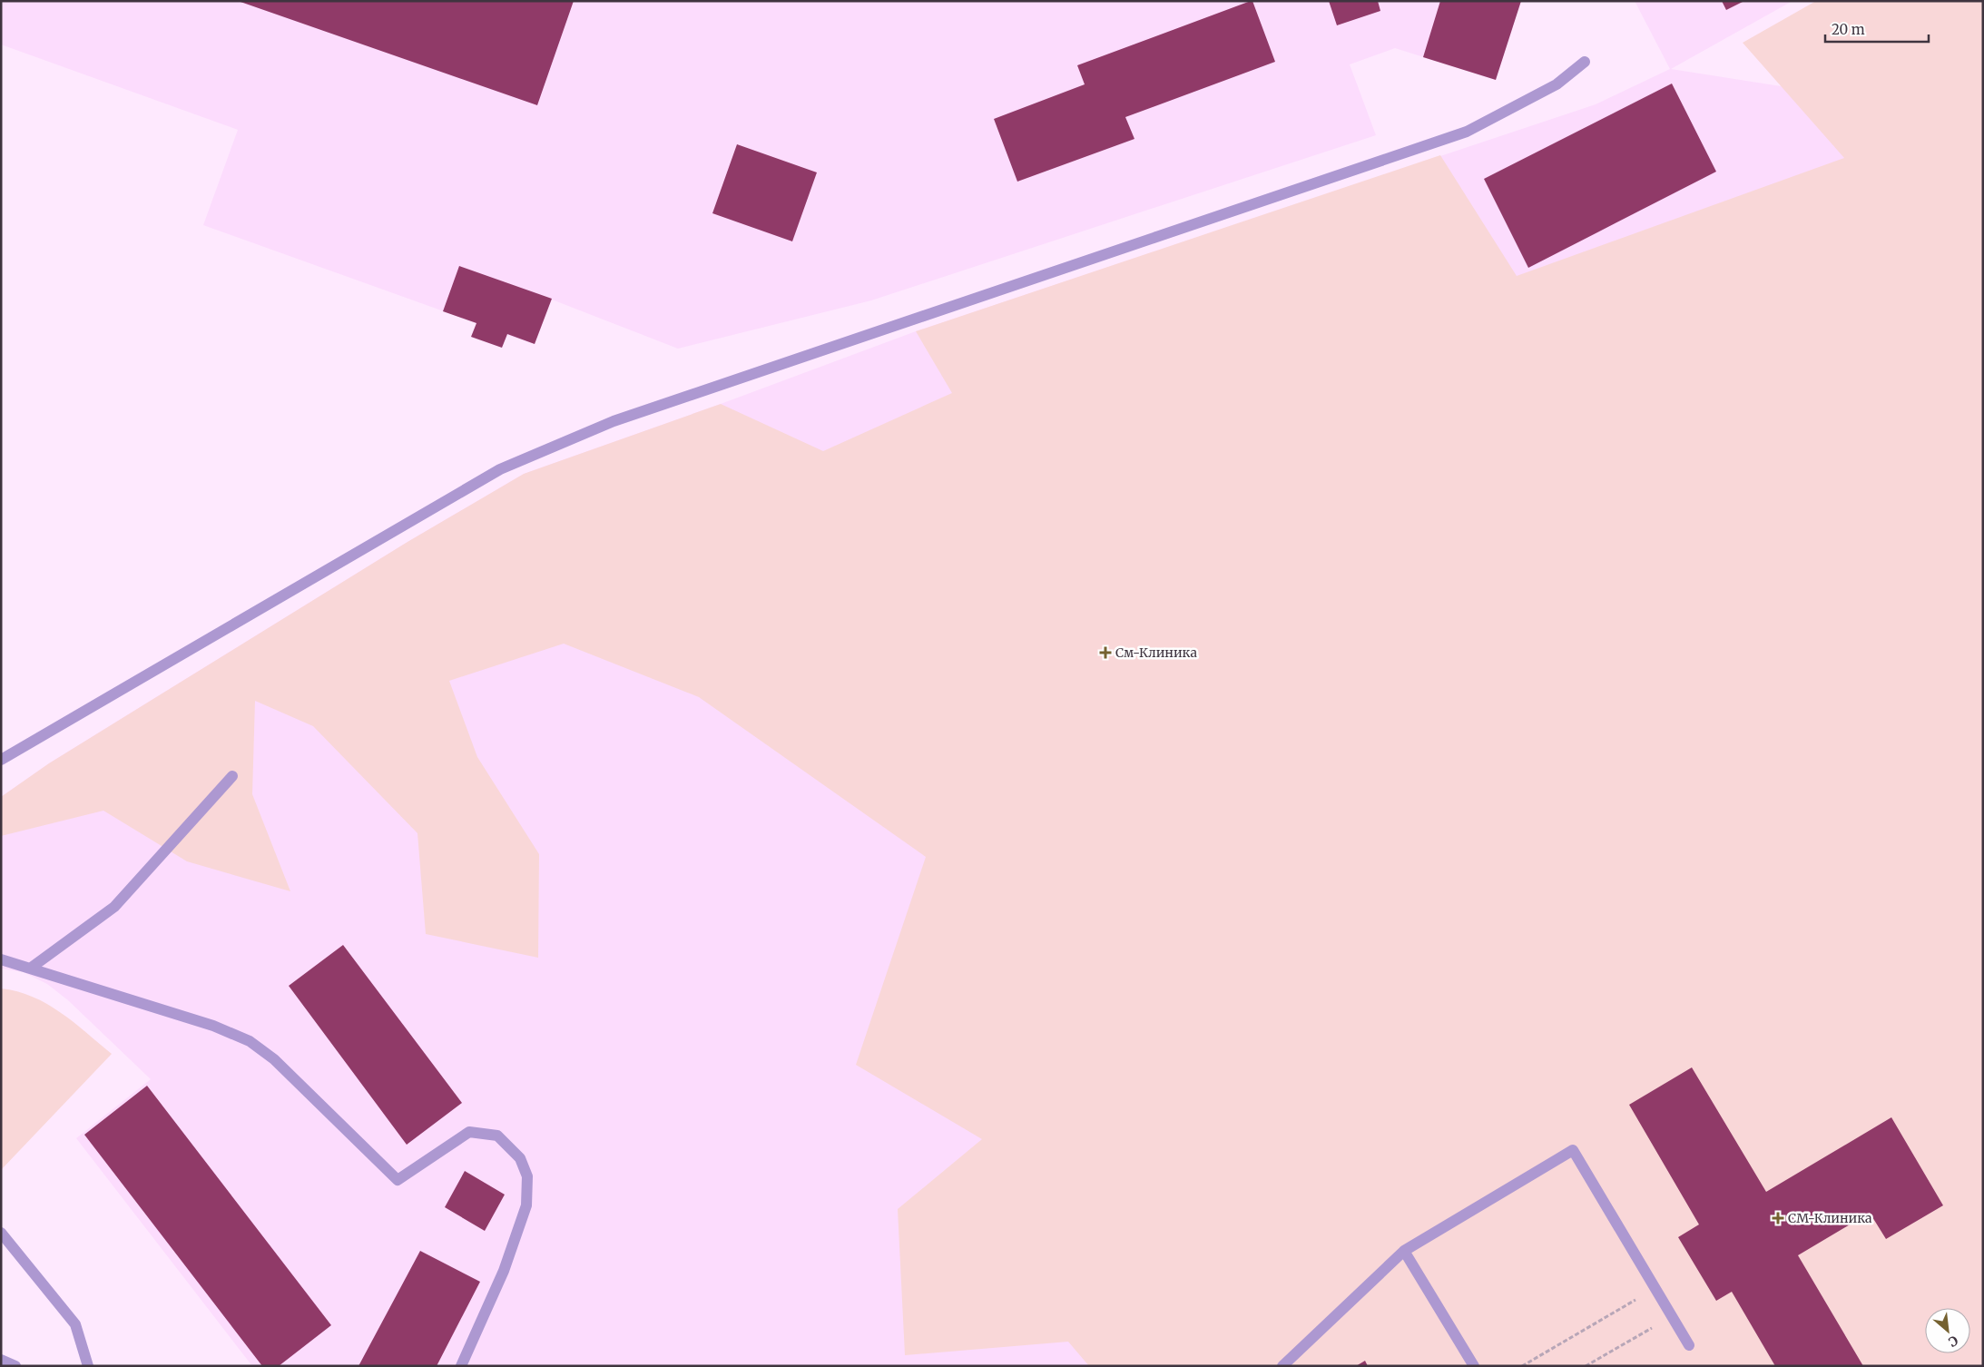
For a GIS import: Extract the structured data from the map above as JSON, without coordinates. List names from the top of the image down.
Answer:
{
  "places": {
    "health": ["См-Клиника", "СМ-Клиника"]
  },
  "scale_bar": "20 m",
  "north": "bottom right"
}
